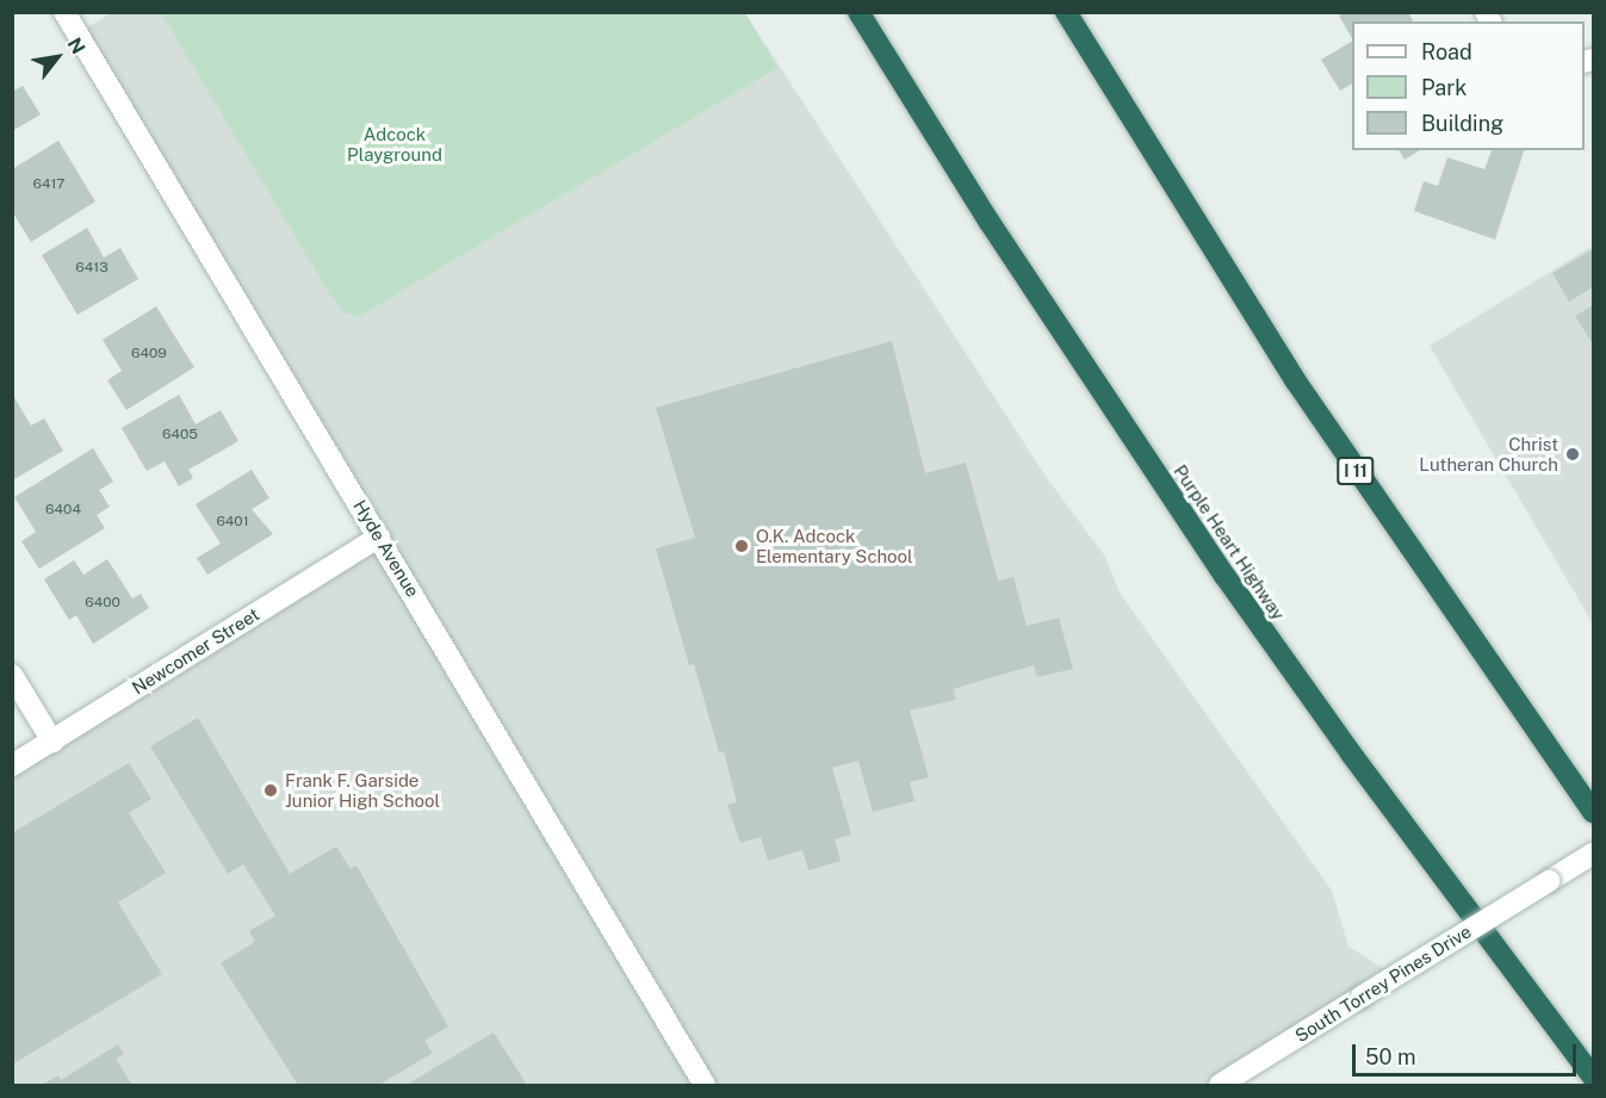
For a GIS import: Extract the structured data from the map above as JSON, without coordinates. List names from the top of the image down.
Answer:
{
  "streets": {
    "highway": ["I 11", "Purple Heart Highway"],
    "street": ["Hyde Avenue", "Newcomer Street", "South Torrey Pines Drive"]
  },
  "crossings": [
    ["Hyde Avenue", "Newcomer Street"]
  ],
  "parks": ["Adcock Playground"],
  "places": ["Christ Lutheran Church", "O.K. Adcock Elementary School", "Frank F. Garside Junior High School"],
  "house_numbers": [
    "6417",
    "6413",
    "6409",
    "6405",
    "6404",
    "6401",
    "6400"
  ],
  "legend": ["Road", "Park", "Building"],
  "scale_bar": "50 m",
  "north": "top right"
}
